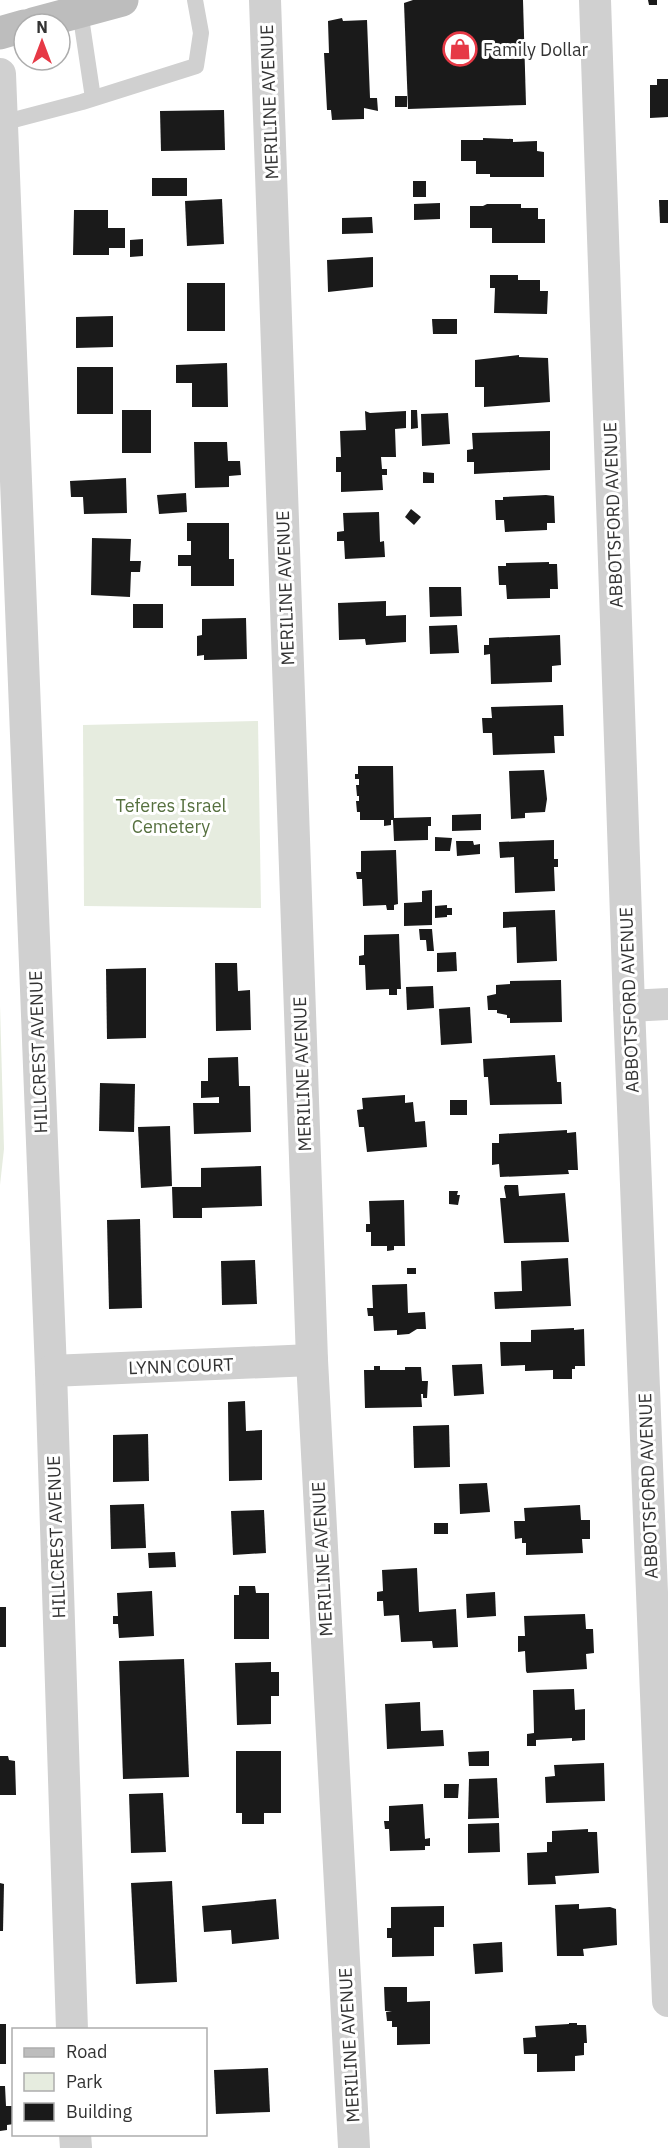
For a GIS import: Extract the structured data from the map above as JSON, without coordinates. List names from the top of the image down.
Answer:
{
  "streets": {
    "street": [
      "MERILINE AVENUE",
      "ABBOTSFORD AVENUE",
      "HILLCREST AVENUE",
      "LYNN COURT"
    ]
  },
  "crossings": [
    ["MERILINE AVENUE", "LYNN COURT"],
    ["HILLCREST AVENUE", "LYNN COURT"]
  ],
  "parks": ["Teferes Israel Cemetery"],
  "places": {
    "shop": ["Family Dollar"]
  },
  "legend": ["Road", "Park", "Building"],
  "north": "top"
}
